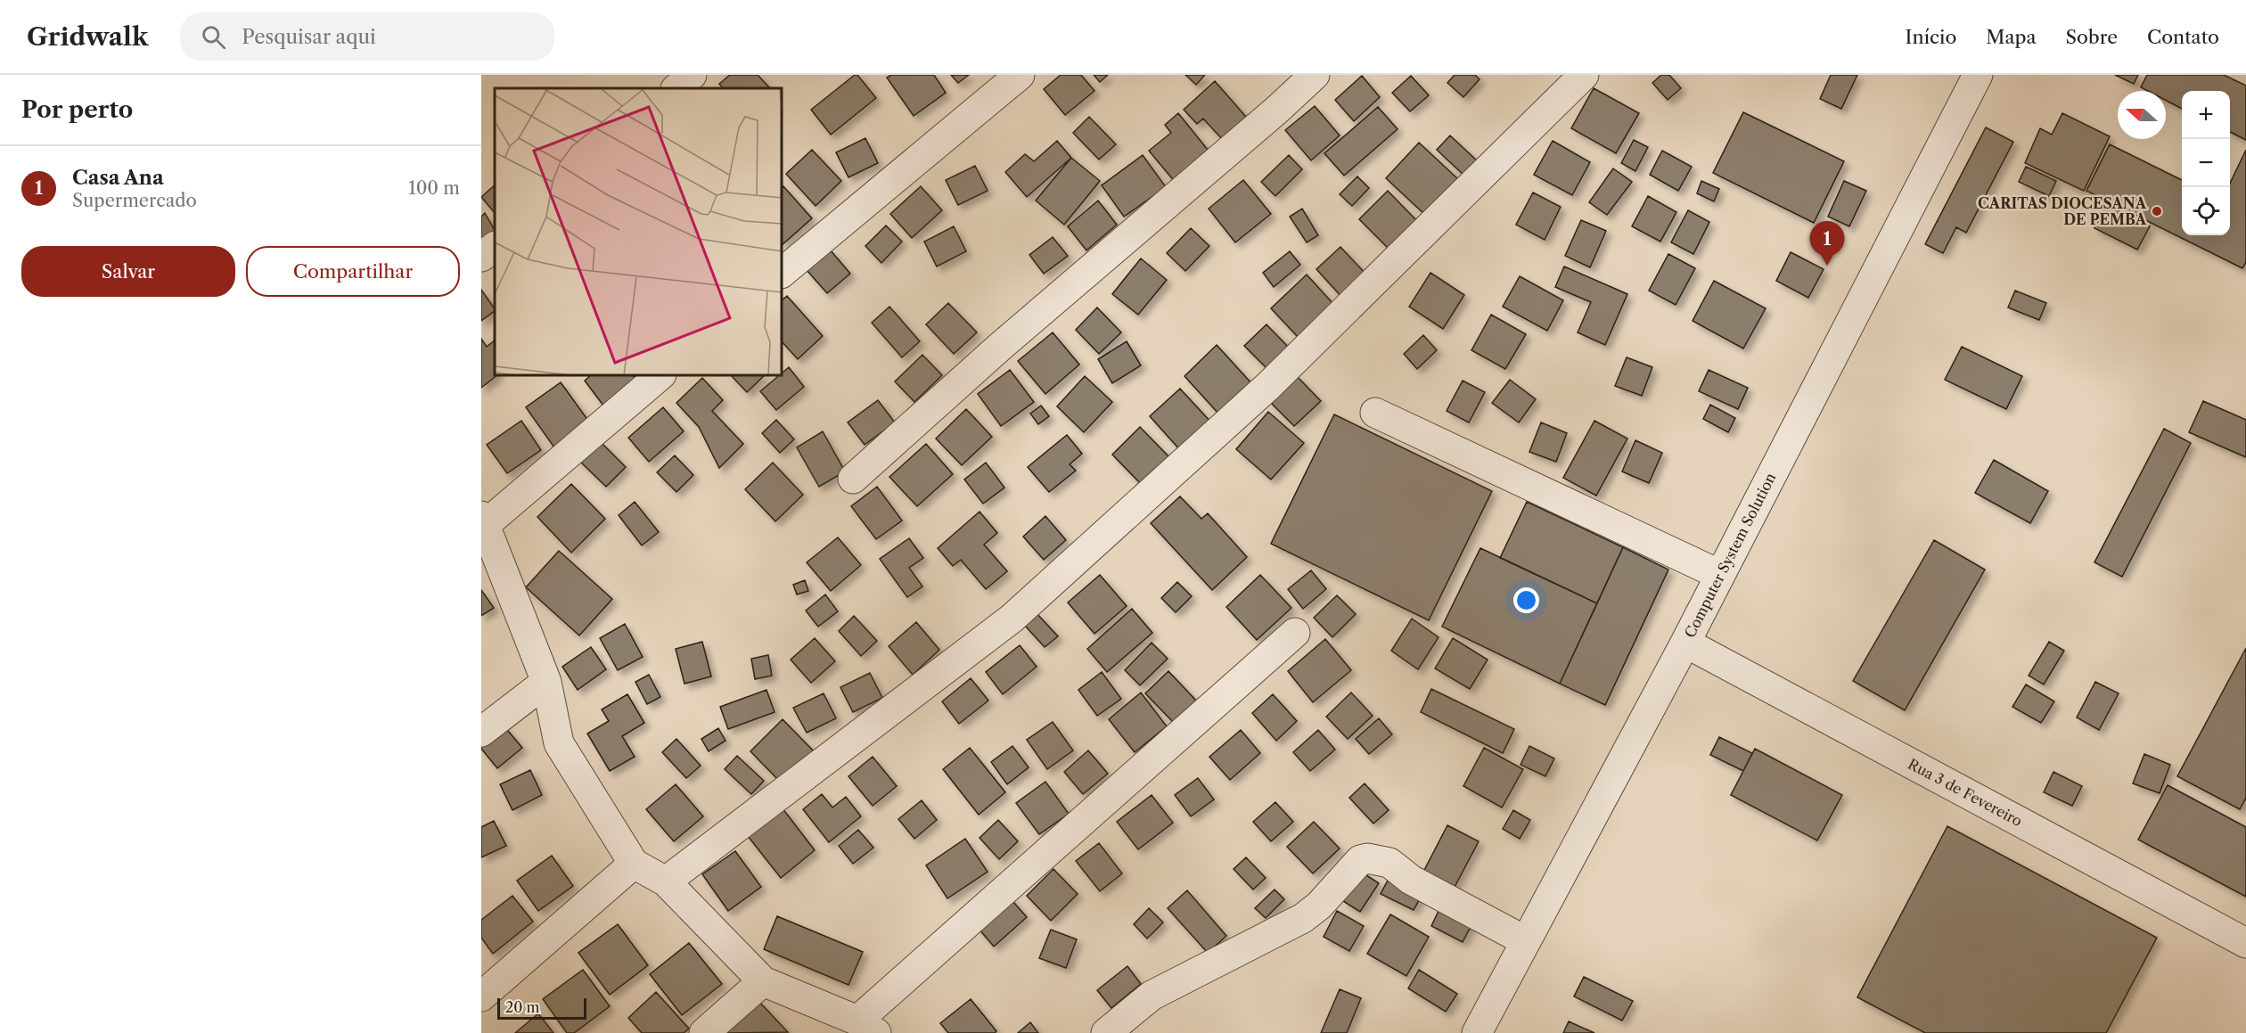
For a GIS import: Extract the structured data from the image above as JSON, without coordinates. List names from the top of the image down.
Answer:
{
  "streets": {
    "street": ["Computer System Solution", "Rua 3 de Fevereiro"]
  },
  "crossings": [
    ["Computer System Solution", "Rua 3 de Fevereiro"]
  ],
  "places": ["CARITAS DIOCESANA DE PEMBA"],
  "scale_bar": "20 m",
  "north": "left",
  "page": {
    "header": "Gridwalk",
    "search": "Pesquisar aqui",
    "nav": [
      "Início",
      "Mapa",
      "Sobre",
      "Contato"
    ],
    "heading": "Por perto",
    "map_buttons": ["+", "−"],
    "list": [
      {
        "mark": "1",
        "name": "Casa Ana",
        "note": "Supermercado",
        "value": "100 m"
      }
    ],
    "pins": "1",
    "buttons": ["Salvar", "Compartilhar"],
    "scale": "20 m"
  }
}
